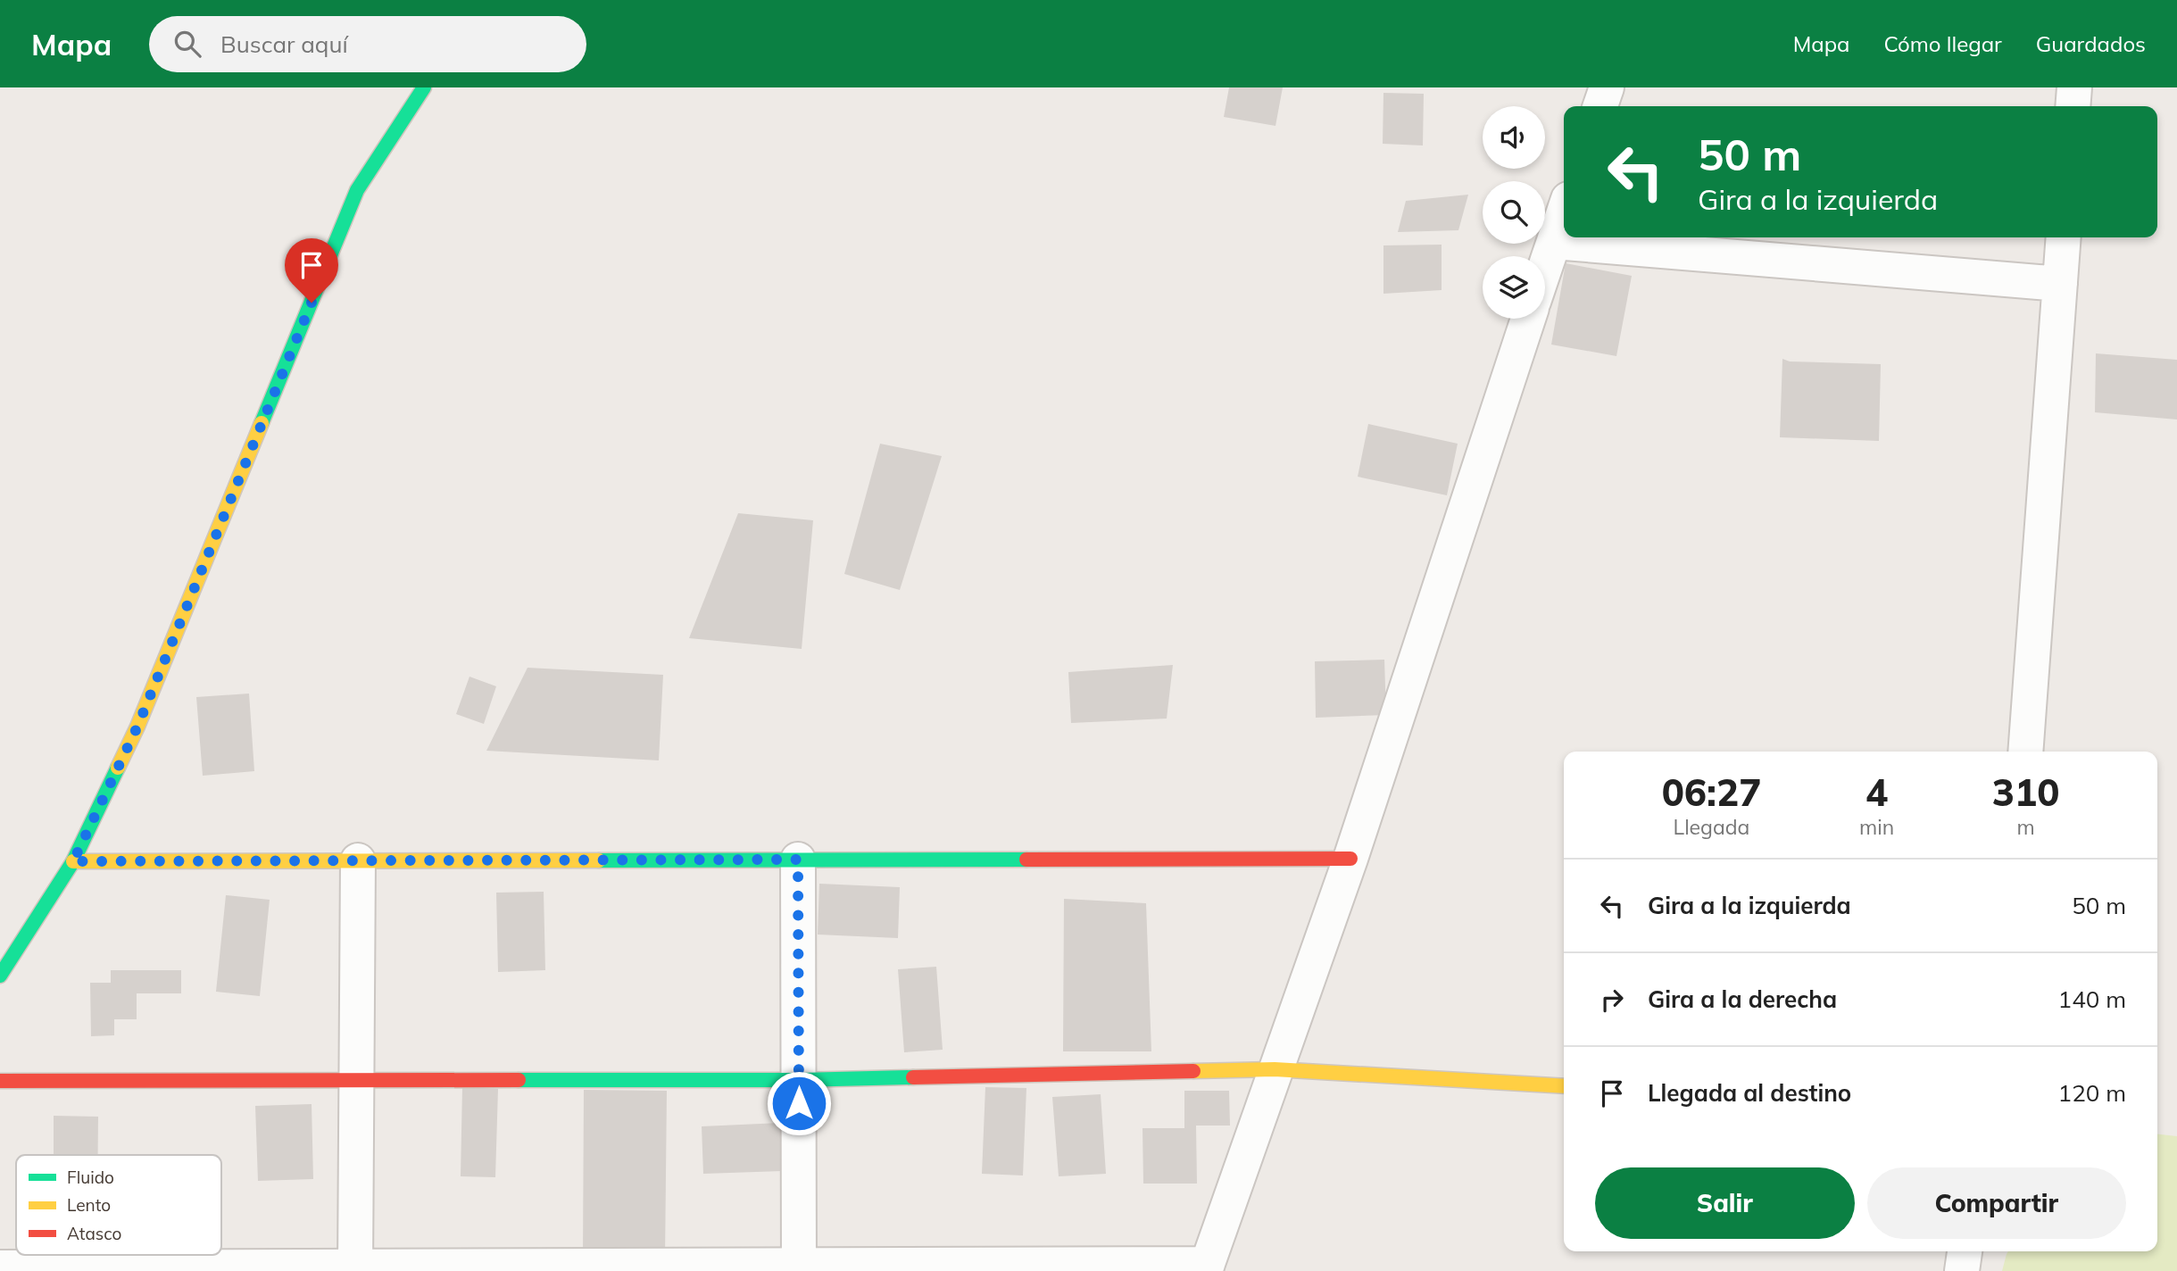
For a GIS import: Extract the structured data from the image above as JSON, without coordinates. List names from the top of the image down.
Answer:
{
  "legend": ["Fluido", "Lento", "Atasco"],
  "page": {
    "header": "Mapa",
    "search": "Buscar aquí",
    "nav": ["Mapa", "Cómo llegar", "Guardados"],
    "turn": ["50 m", "Gira a la izquierda"],
    "eta": [
      "06:27",
      "Llegada",
      "4",
      "min",
      "310",
      "m"
    ],
    "list": [
      {
        "name": "Gira a la izquierda",
        "value": "50 m"
      },
      {
        "name": "Gira a la derecha",
        "value": "140 m"
      },
      {
        "name": "Llegada al destino",
        "value": "120 m"
      }
    ],
    "buttons": ["Salir", "Compartir"]
  }
}
